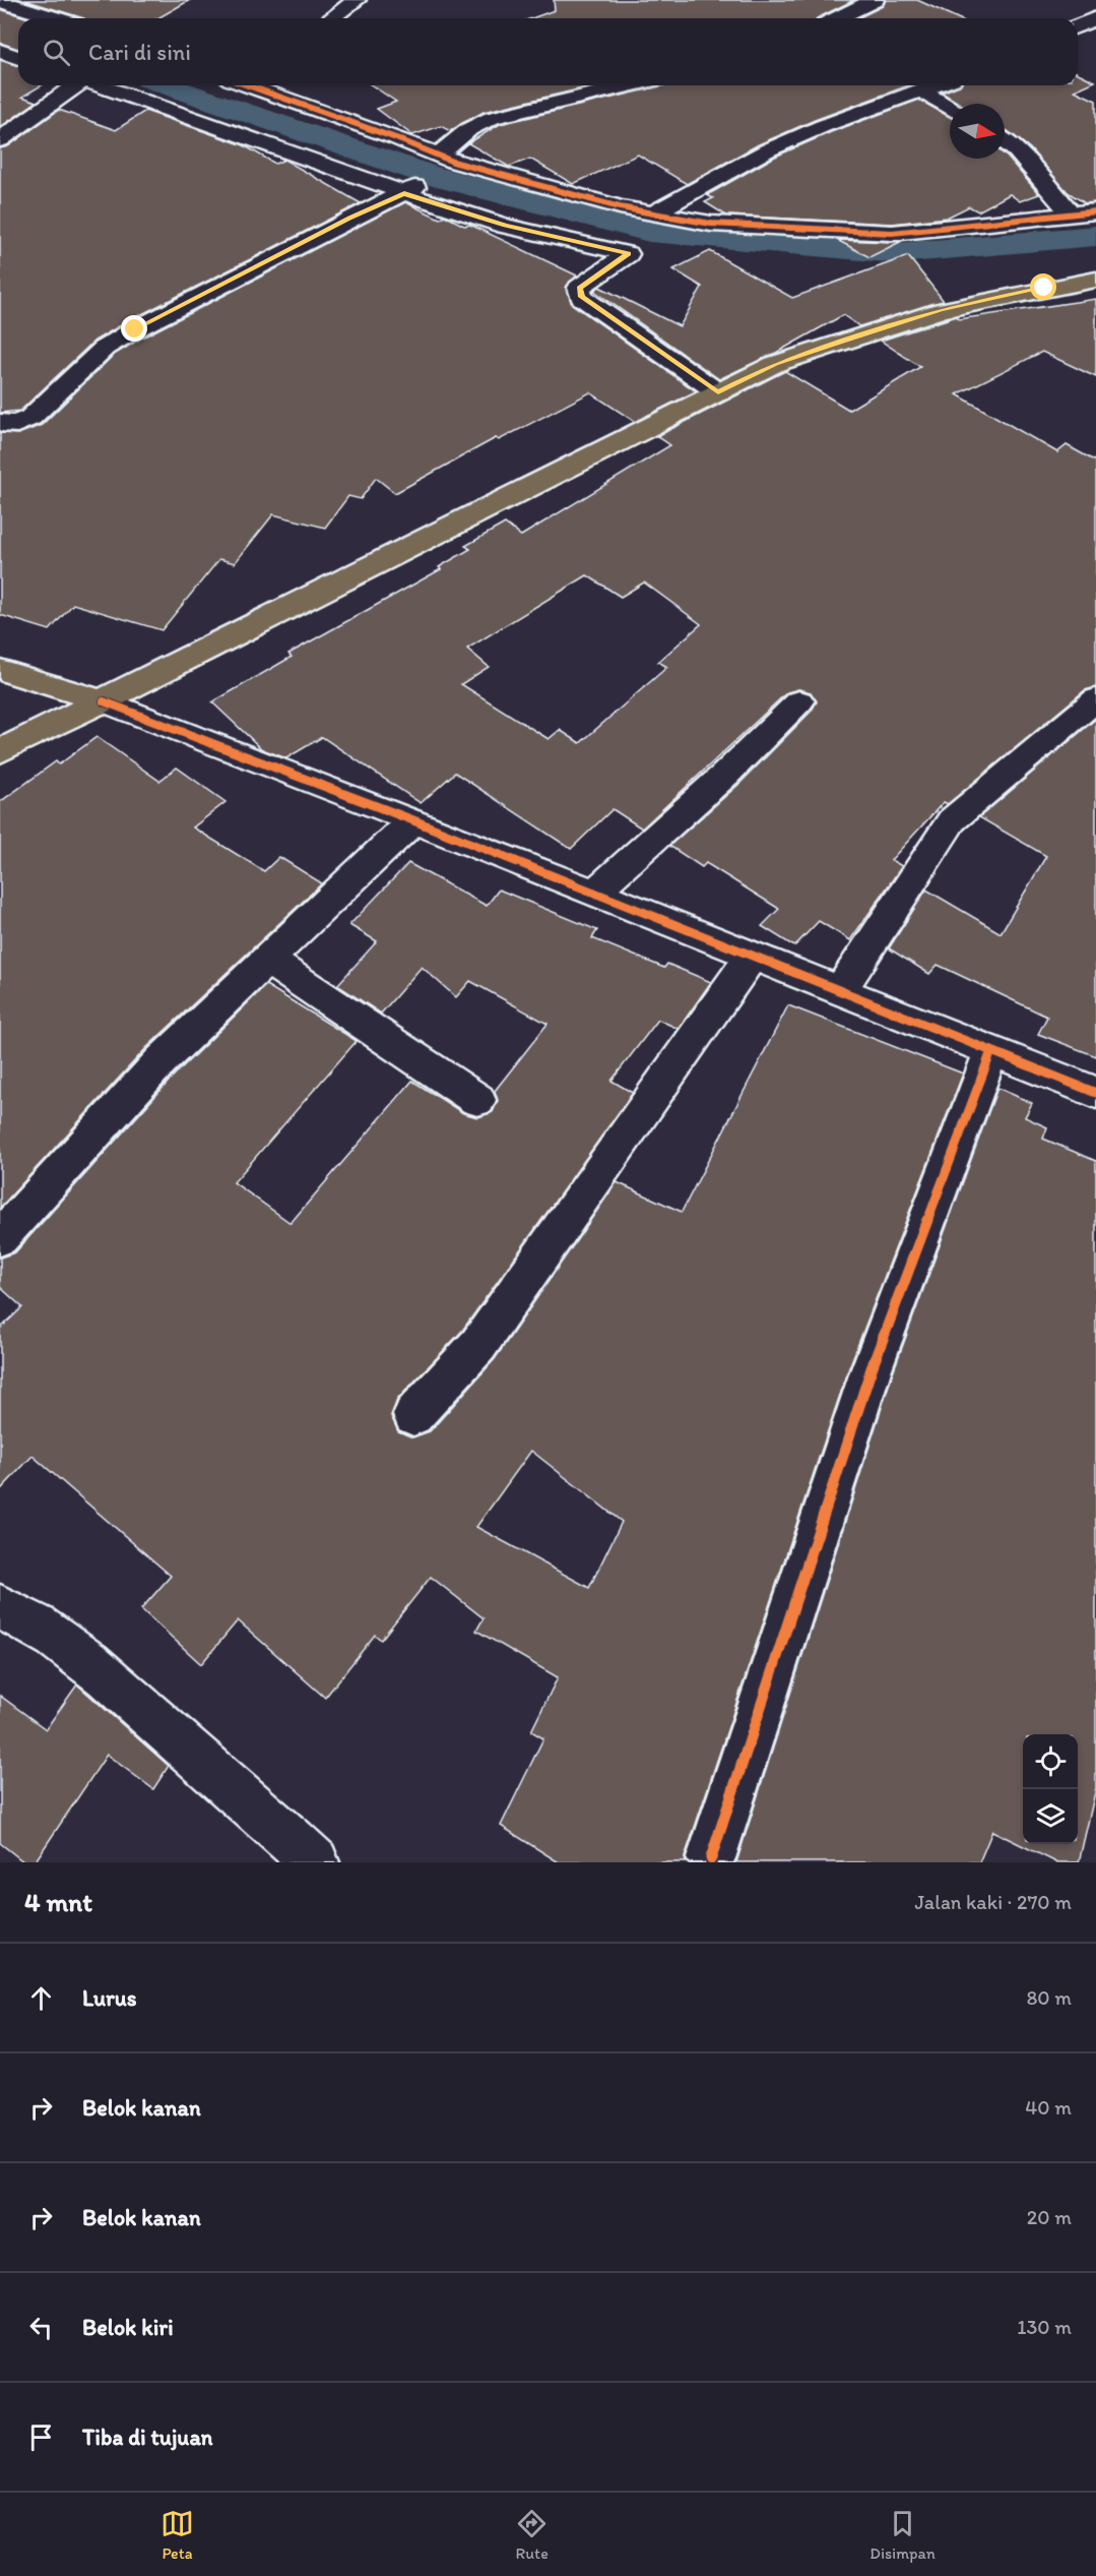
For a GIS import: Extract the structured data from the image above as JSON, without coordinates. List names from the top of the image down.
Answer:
{
  "north": "right",
  "page": {
    "search": "Cari di sini",
    "heading": ["4 mnt", "Jalan kaki · 270 m"],
    "list": [
      ["Lurus", "80 m"],
      ["Belok kanan", "40 m"],
      ["Belok kanan", "20 m"],
      ["Belok kiri", "130 m"],
      "Tiba di tujuan"
    ],
    "nav": ["Peta", "Rute", "Disimpan"]
  }
}
